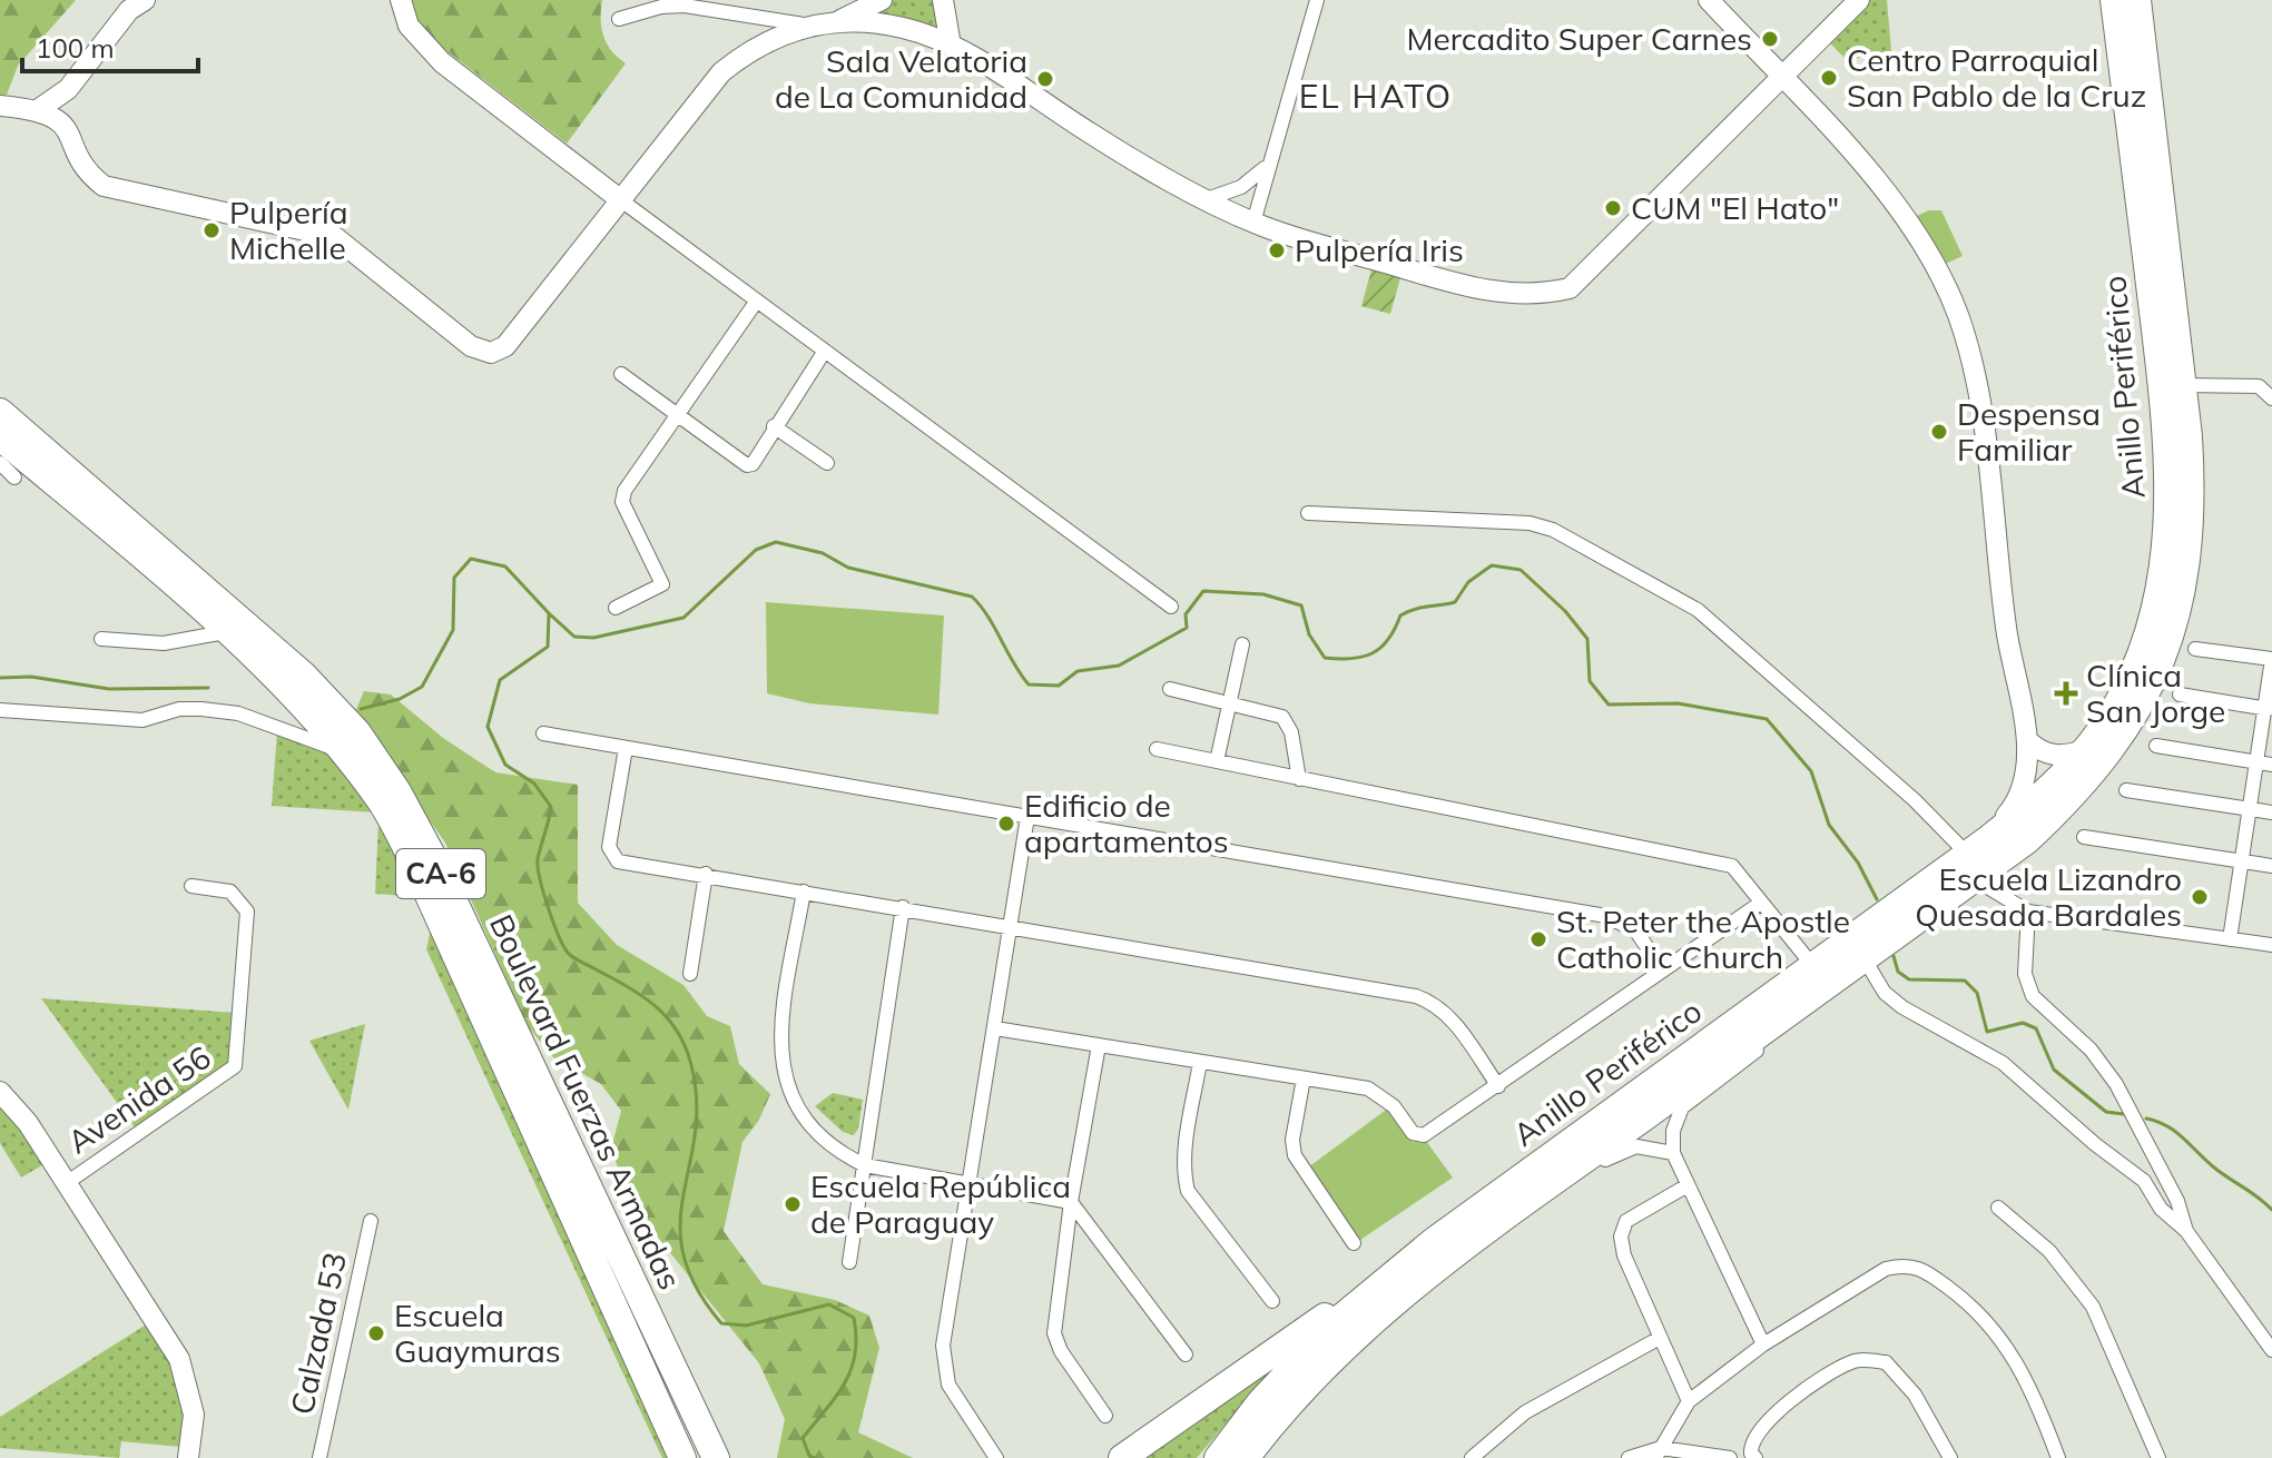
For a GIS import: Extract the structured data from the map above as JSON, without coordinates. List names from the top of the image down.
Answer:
{
  "streets": {
    "highway": ["Anillo Periférico", "CA-6", "Boulevard Fuerzas Armadas"],
    "street": ["Avenida 56", "Calzada 53"]
  },
  "districts": ["EL HATO"],
  "places": {
    "other": [
      "Mercadito Super Carnes",
      "Centro Parroquial San Pablo de la Cruz",
      "Sala Velatoria de La Comunidad",
      "CUM \"El Hato\"",
      "Pulpería Michelle",
      "Pulpería Iris",
      "Despensa Familiar",
      "Edificio de apartamentos",
      "Escuela Lizandro Quesada Bardales",
      "St. Peter the Apostle Catholic Church",
      "Escuela República de Paraguay",
      "Escuela Guaymuras"
    ],
    "health": ["Clínica San Jorge"]
  },
  "scale_bar": "100 m"
}
